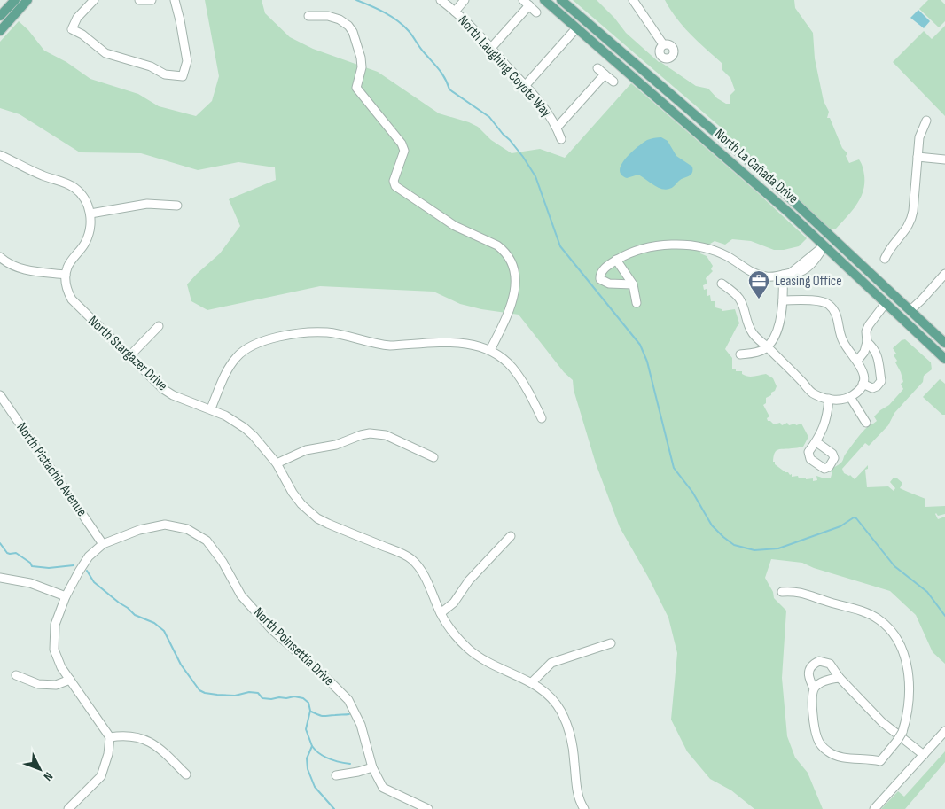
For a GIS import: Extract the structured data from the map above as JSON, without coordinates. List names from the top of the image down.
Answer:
{
  "streets": {
    "main road": ["North La Cañada Drive"],
    "street": [
      "North Laughing Coyote Way",
      "North Stargazer Drive",
      "North Pistachio Avenue",
      "North Poinsettia Drive"
    ]
  },
  "crossings": [
    ["North Pistachio Avenue", "North Poinsettia Drive"]
  ],
  "places": {
    "office": ["Leasing Office"]
  },
  "north": "bottom right"
}
